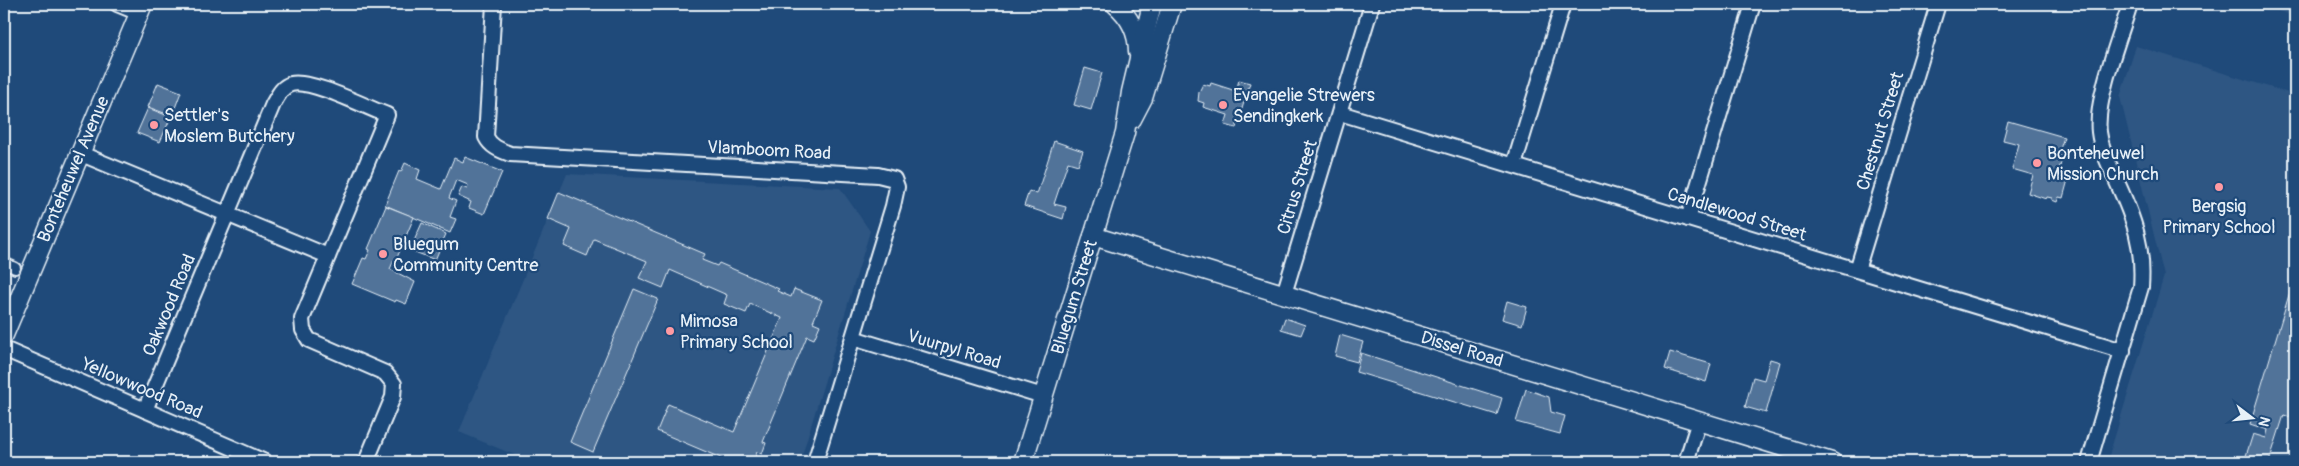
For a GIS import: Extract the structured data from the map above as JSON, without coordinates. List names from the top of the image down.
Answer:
{
  "streets": {
    "street": [
      "Chestnut Street",
      "Vlamboom Road",
      "Bonteheuwel Avenue",
      "Citrus Street",
      "Candlewood Street",
      "Bluegum Street",
      "Oakwood Road",
      "Vuurpyl Road",
      "Dissel Road",
      "Yellowwood Road"
    ]
  },
  "crossings": [
    ["Chestnut Street", "Candlewood Street"],
    ["Vlamboom Road", "Vuurpyl Road"],
    ["Citrus Street", "Candlewood Street"],
    ["Citrus Street", "Dissel Road"],
    ["Bluegum Street", "Vuurpyl Road"],
    ["Bluegum Street", "Dissel Road"],
    ["Oakwood Road", "Yellowwood Road"]
  ],
  "places": [
    "Evangelie Strewers Sendingkerk",
    "Settler's Moslem Butchery",
    "Bonteheuwel Mission Church",
    "Bergsig Primary School",
    "Bluegum Community Centre",
    "Mimosa Primary School"
  ],
  "north": "right"
}
